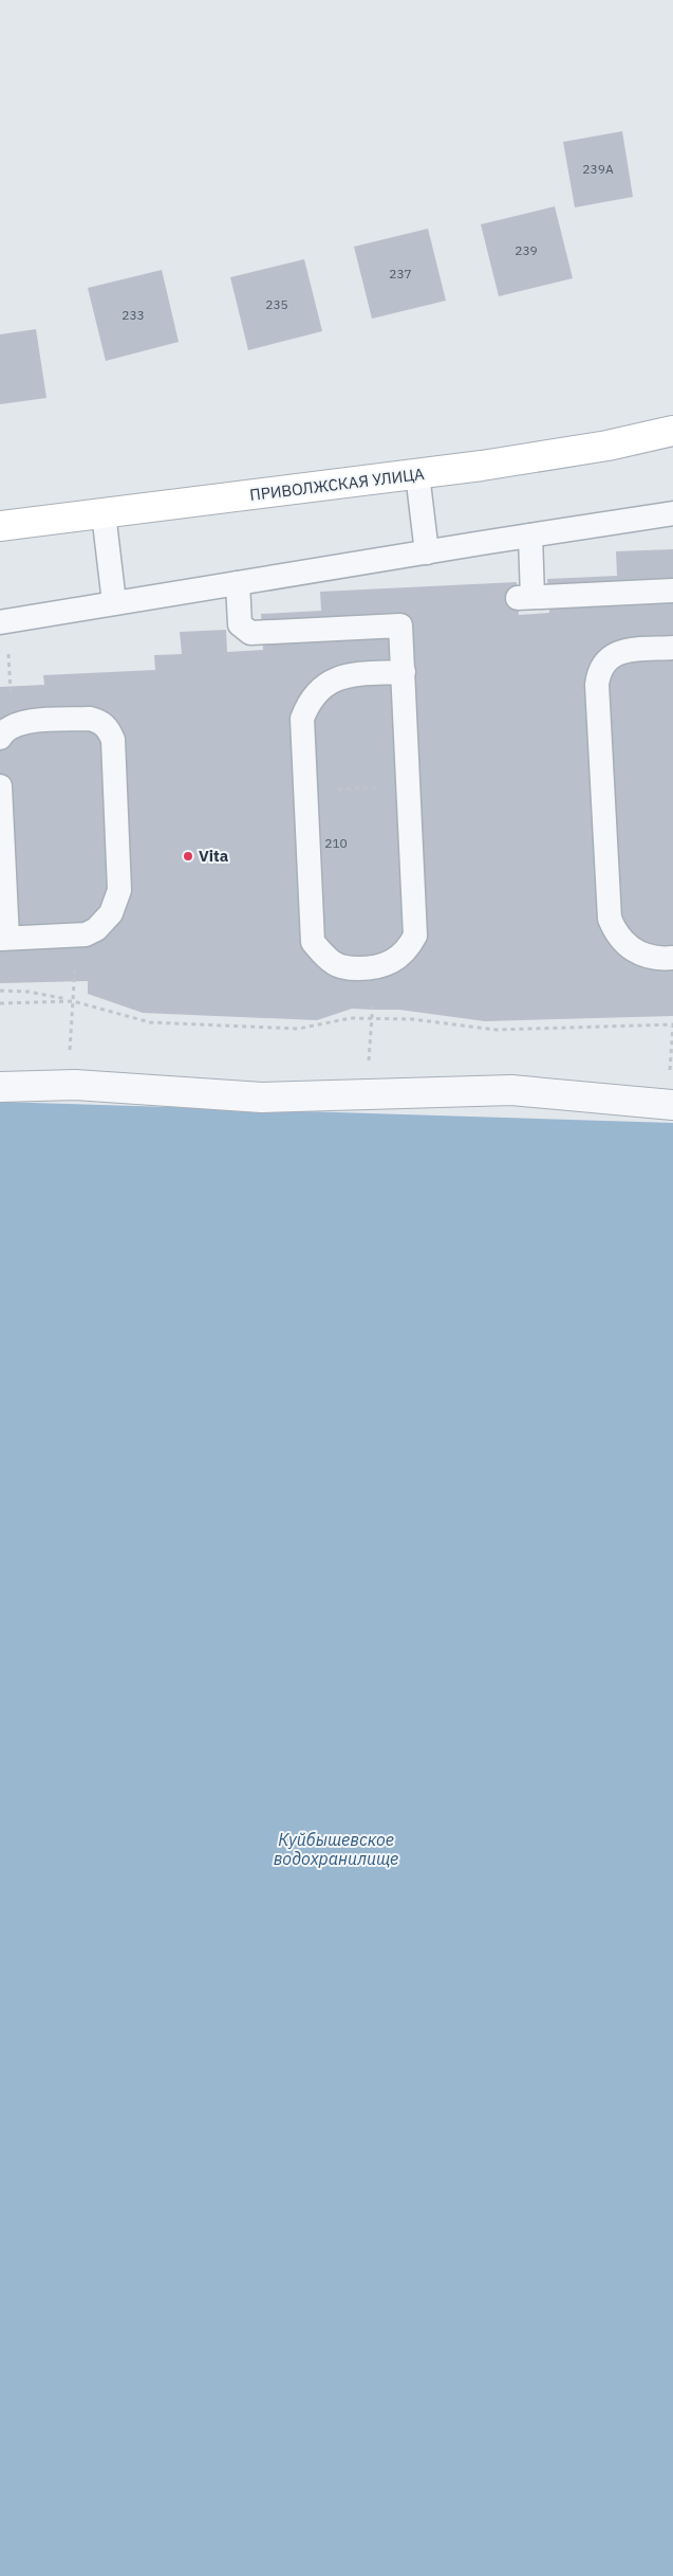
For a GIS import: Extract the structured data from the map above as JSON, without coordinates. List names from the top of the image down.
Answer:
{
  "streets": {
    "main road": ["ПРИВОЛЖСКАЯ УЛИЦА"]
  },
  "water": ["Куйбышевское водохранилище"],
  "places": ["Vita"],
  "house_numbers": [
    "239А",
    "239",
    "237",
    "235",
    "233",
    "210"
  ]
}
